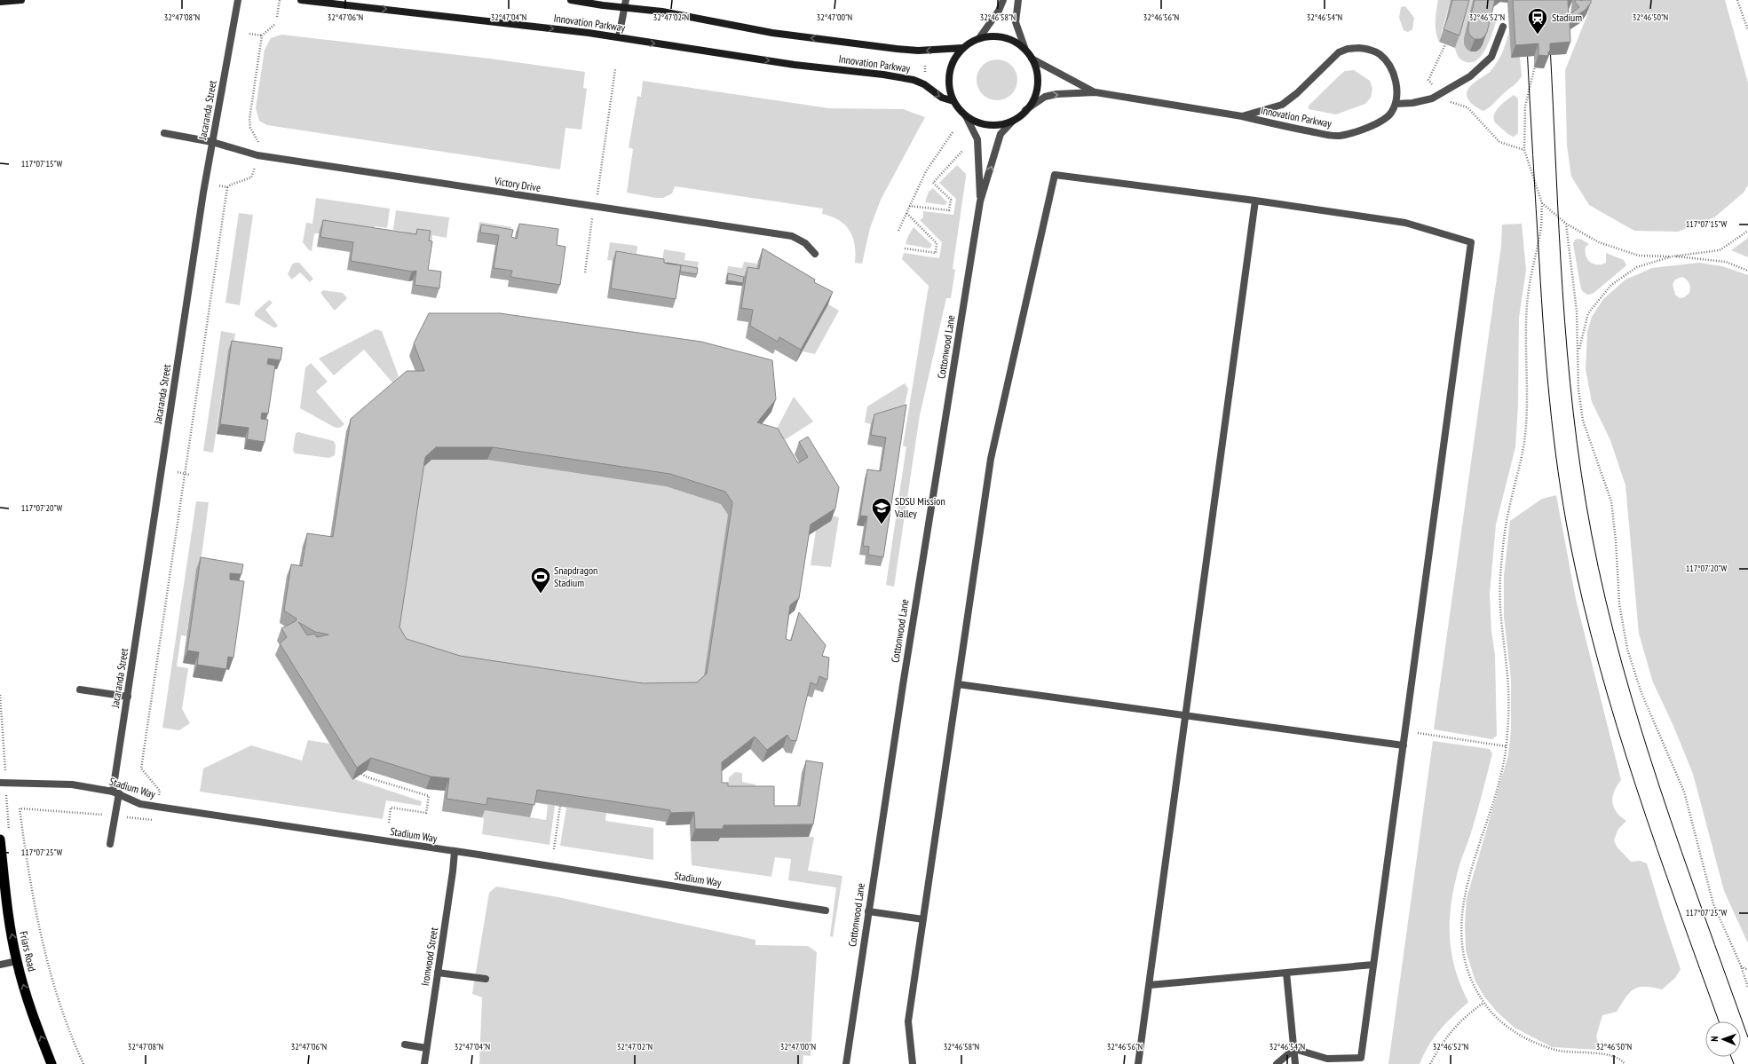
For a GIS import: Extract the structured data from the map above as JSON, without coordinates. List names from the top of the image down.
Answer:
{
  "streets": {
    "highway": ["Friars Road"],
    "main road": ["Innovation Parkway"],
    "street": [
      "Jacaranda Street",
      "Victory Drive",
      "Cottonwood Lane",
      "Stadium Way",
      "Ironwood Street"
    ]
  },
  "crossings": [
    ["Innovation Parkway", "Cottonwood Lane"],
    ["Jacaranda Street", "Victory Drive"],
    ["Jacaranda Street", "Stadium Way"],
    ["Stadium Way", "Ironwood Street"]
  ],
  "one_way": ["Friars Road"],
  "places": {
    "station": ["Stadium"],
    "school or university": ["SDSU Mission Valley"],
    "sports": ["Snapdragon Stadium"]
  },
  "north": "left",
  "coordinates": [
    "32°47'08\"N",
    "32°47'06\"N",
    "32°47'04\"N",
    "32°47'02\"N",
    "32°47'00\"N",
    "32°46'58\"N",
    "32°46'56\"N",
    "32°46'54\"N",
    "32°46'52\"N",
    "32°46'50\"N",
    "117°07'15\"W",
    "117°07'20\"W",
    "117°07'25\"W"
  ]
}
